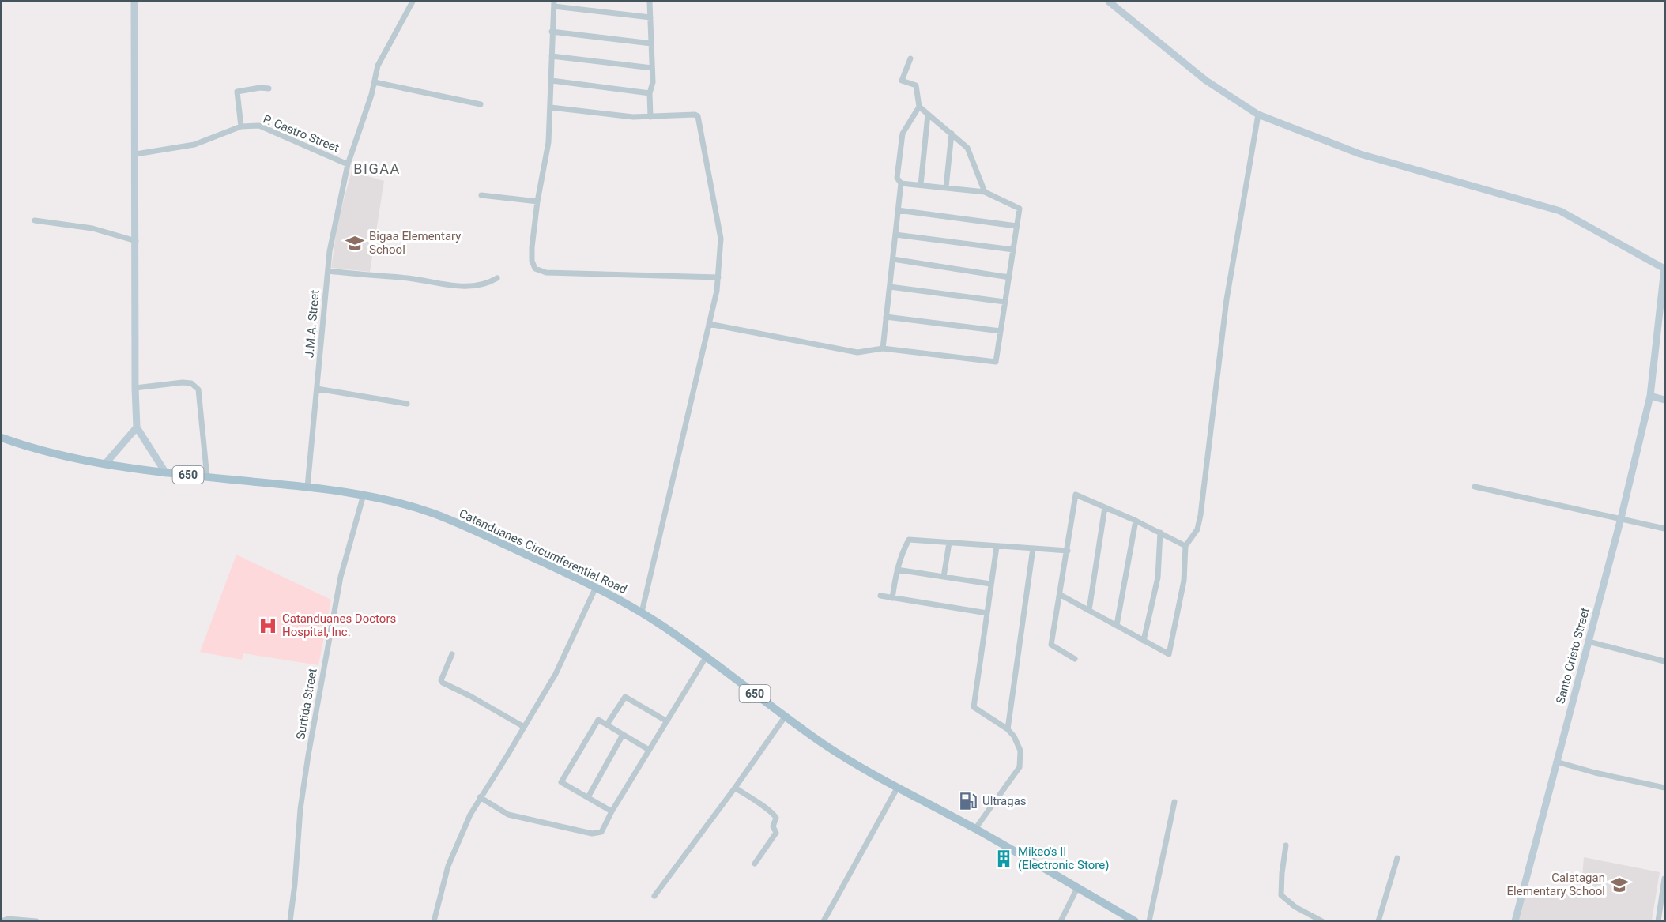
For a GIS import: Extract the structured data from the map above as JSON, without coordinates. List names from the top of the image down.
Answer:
{
  "streets": {
    "main road": ["650", "Catanduanes Circumferential Road"],
    "street": [
      "P. Castro Street",
      "J.M.A. Street",
      "Santo Cristo Street",
      "Surtida Street"
    ]
  },
  "crossings": [
    ["P. Castro Street", "J.M.A. Street"],
    ["J.M.A. Street", "Catanduanes Circumferential Road"],
    ["Catanduanes Circumferential Road", "Surtida Street"]
  ],
  "districts": ["BIGAA"],
  "places": {
    "school or university": ["Bigaa Elementary School", "Calatagan Elementary School"],
    "hospital": ["Catanduanes Doctors Hospital, Inc."],
    "fuel station": ["Ultragas"],
    "building": ["Mikeo's II (Electronic Store)"]
  }
}
